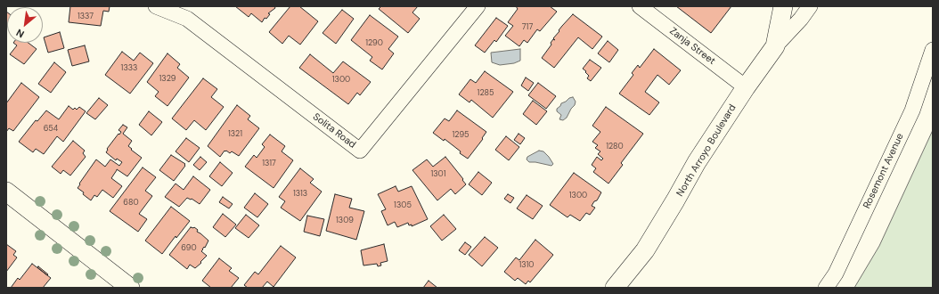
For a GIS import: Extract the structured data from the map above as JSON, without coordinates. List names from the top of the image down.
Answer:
{
  "streets": {
    "street": [
      "Zanja Street",
      "Solita Road",
      "North Arroyo Boulevard",
      "Rosemont Avenue"
    ]
  },
  "crossings": [
    ["Zanja Street", "North Arroyo Boulevard"]
  ],
  "house_numbers": [
    "1337",
    "717",
    "1290",
    "1333",
    "1329",
    "1300",
    "1285",
    "654",
    "1321",
    "1295",
    "1280",
    "1317",
    "1301",
    "1313",
    "1300",
    "680",
    "1305",
    "1309",
    "690",
    "1310"
  ],
  "north": "bottom left"
}
